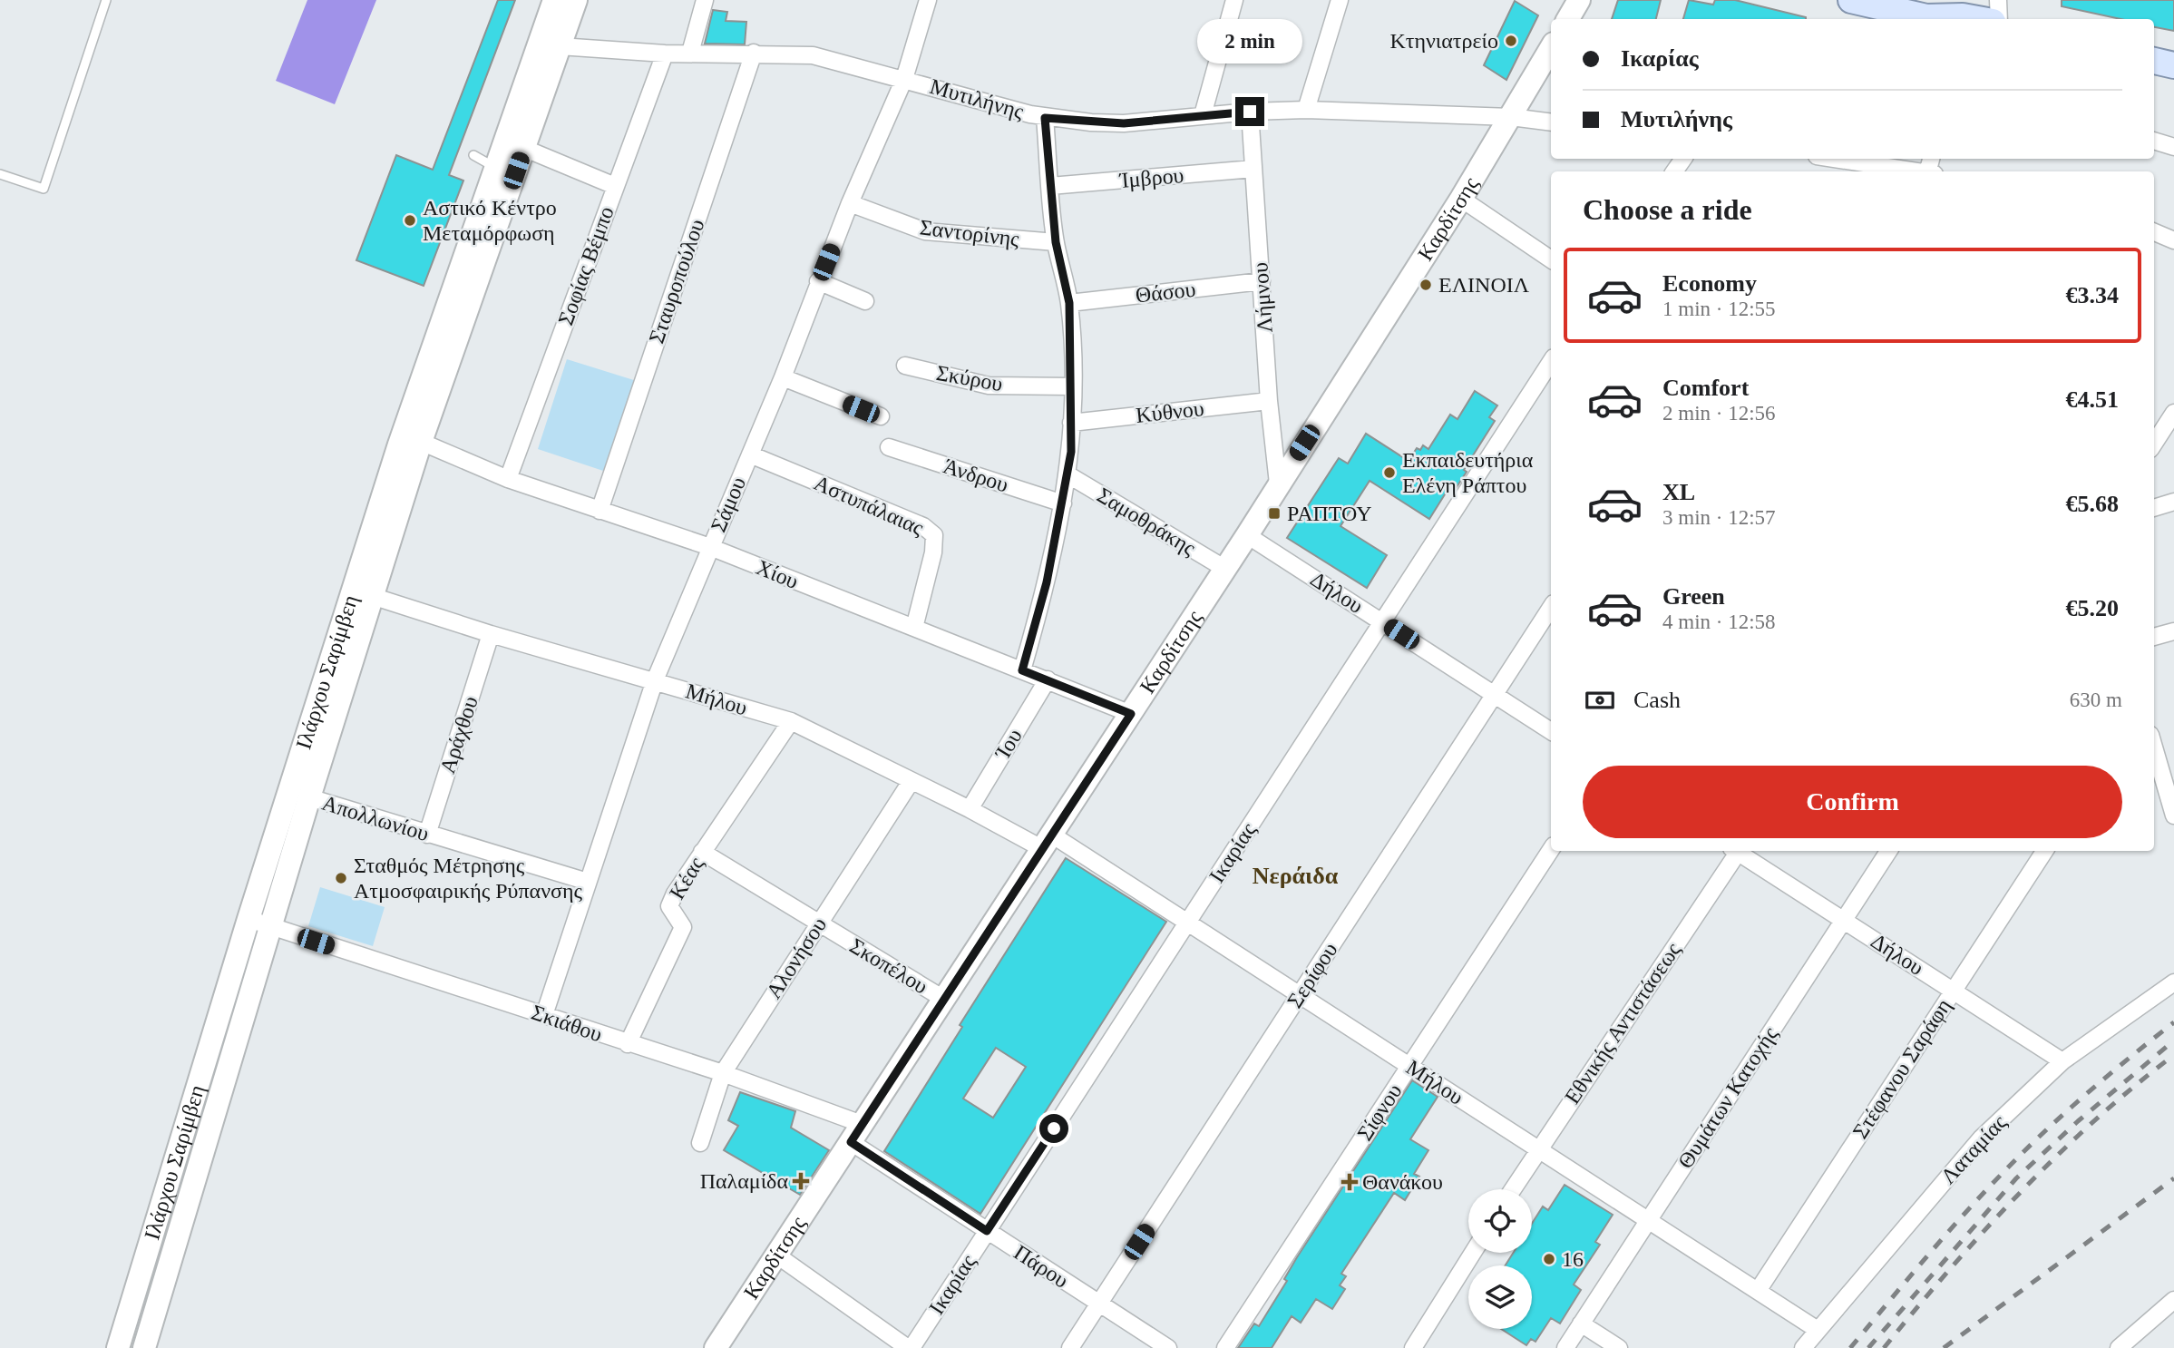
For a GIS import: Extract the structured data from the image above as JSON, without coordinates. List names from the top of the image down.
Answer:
{
  "streets": {
    "main road": ["Καρδίτσης", "Ιλάρχου Σαρίμβεη"],
    "street": [
      "Μυτιλήνης",
      "Ίμβρου",
      "Σαντορίνης",
      "Σοφίας Βέμπο",
      "Σταυροπούλου",
      "Θάσου",
      "Λήμνου",
      "Σκύρου",
      "Κύθνου",
      "Άνδρου",
      "Σάμου",
      "Αστυπάλαιας",
      "Σαμοθράκης",
      "Χίου",
      "Δήλου",
      "Μήλου",
      "Αράχθου",
      "Ίου",
      "Απολλωνίου",
      "Ικαρίας",
      "Κέας",
      "Αλονήσου",
      "Σκοπέλου",
      "Σερίφου",
      "Σκιάθου",
      "Εθνικής Αντιστάσεως",
      "Στέφανου Σαράφη",
      "Θυμάτων Κατοχής",
      "Σίφνου",
      "Λαταμίας",
      "Πάρου"
    ]
  },
  "crossings": [
    ["Μυτιλήνης", "Καρδίτσης"],
    ["Μυτιλήνης", "Σοφίας Βέμπο"],
    ["Μυτιλήνης", "Σταυροπούλου"],
    ["Μυτιλήνης", "Λήμνου"],
    ["Μυτιλήνης", "Σάμου"],
    ["Μυτιλήνης", "Ιλάρχου Σαρίμβεη"],
    ["Ίμβρου", "Λήμνου"],
    ["Καρδίτσης", "Λήμνου"],
    ["Καρδίτσης", "Σαμοθράκης"],
    ["Καρδίτσης", "Χίου"],
    ["Καρδίτσης", "Δήλου"],
    ["Καρδίτσης", "Μήλου"],
    ["Καρδίτσης", "Σκοπέλου"],
    ["Καρδίτσης", "Σκιάθου"],
    ["Καρδίτσης", "Πάρου"],
    ["Σαντορίνης", "Σάμου"],
    ["Σοφίας Βέμπο", "Χίου"],
    ["Σταυροπούλου", "Χίου"],
    ["Θάσου", "Λήμνου"],
    ["Λήμνου", "Κύθνου"],
    ["Σάμου", "Αστυπάλαιας"],
    ["Σάμου", "Χίου"],
    ["Σάμου", "Μήλου"],
    ["Σάμου", "Απολλωνίου"],
    ["Σάμου", "Σκιάθου"],
    ["Αστυπάλαιας", "Χίου"],
    ["Χίου", "Ιλάρχου Σαρίμβεη"],
    ["Χίου", "Ίου"],
    ["Δήλου", "Ικαρίας"],
    ["Δήλου", "Σερίφου"],
    ["Δήλου", "Στέφανου Σαράφη"],
    ["Δήλου", "Θυμάτων Κατοχής"],
    ["Δήλου", "Λαταμίας"],
    ["Ιλάρχου Σαρίμβεη", "Μήλου"],
    ["Ιλάρχου Σαρίμβεη", "Απολλωνίου"],
    ["Ιλάρχου Σαρίμβεη", "Σκιάθου"],
    ["Μήλου", "Αράχθου"],
    ["Μήλου", "Ίου"],
    ["Μήλου", "Ικαρίας"],
    ["Μήλου", "Κέας"],
    ["Μήλου", "Αλονήσου"],
    ["Μήλου", "Σερίφου"],
    ["Μήλου", "Εθνικής Αντιστάσεως"],
    ["Μήλου", "Στέφανου Σαράφη"],
    ["Μήλου", "Θυμάτων Κατοχής"],
    ["Μήλου", "Σίφνου"],
    ["Μήλου", "Λαταμίας"],
    ["Αράχθου", "Απολλωνίου"],
    ["Ικαρίας", "Πάρου"],
    ["Κέας", "Σκοπέλου"],
    ["Κέας", "Σκιάθου"],
    ["Αλονήσου", "Σκοπέλου"],
    ["Αλονήσου", "Σκιάθου"],
    ["Σερίφου", "Πάρου"],
    ["Σκιάθου", "Πάρου"]
  ],
  "districts": ["Νεράιδα"],
  "places": {
    "other": [
      "Κτηνιατρείο",
      "Αστικό Κέντρο Μεταμόρφωση",
      "ΕΛΙΝΟΙΛ",
      "Εκπαιδευτήρια Ελένη Ράπτου",
      "Σταθμός Μέτρησης Ατμοσφαιρικής Ρύπανσης",
      "16"
    ],
    "transit": ["ΡΑΠΤΟΥ"],
    "health": ["Παλαμίδα", "Θανάκου"]
  },
  "page": {
    "bubble": "2 min",
    "banner": ["Ικαρίας", "Μυτιλήνης"],
    "heading": "Choose a ride",
    "list": [
      {
        "name": "Economy",
        "note": "1 min · 12:55",
        "value": "€3.34"
      },
      {
        "name": "Comfort",
        "note": "2 min · 12:56",
        "value": "€4.51"
      },
      {
        "name": "XL",
        "note": "3 min · 12:57",
        "value": "€5.68"
      },
      {
        "name": "Green",
        "note": "4 min · 12:58",
        "value": "€5.20"
      }
    ],
    "pay": ["Cash", "630 m"],
    "buttons": "Confirm"
  }
}
